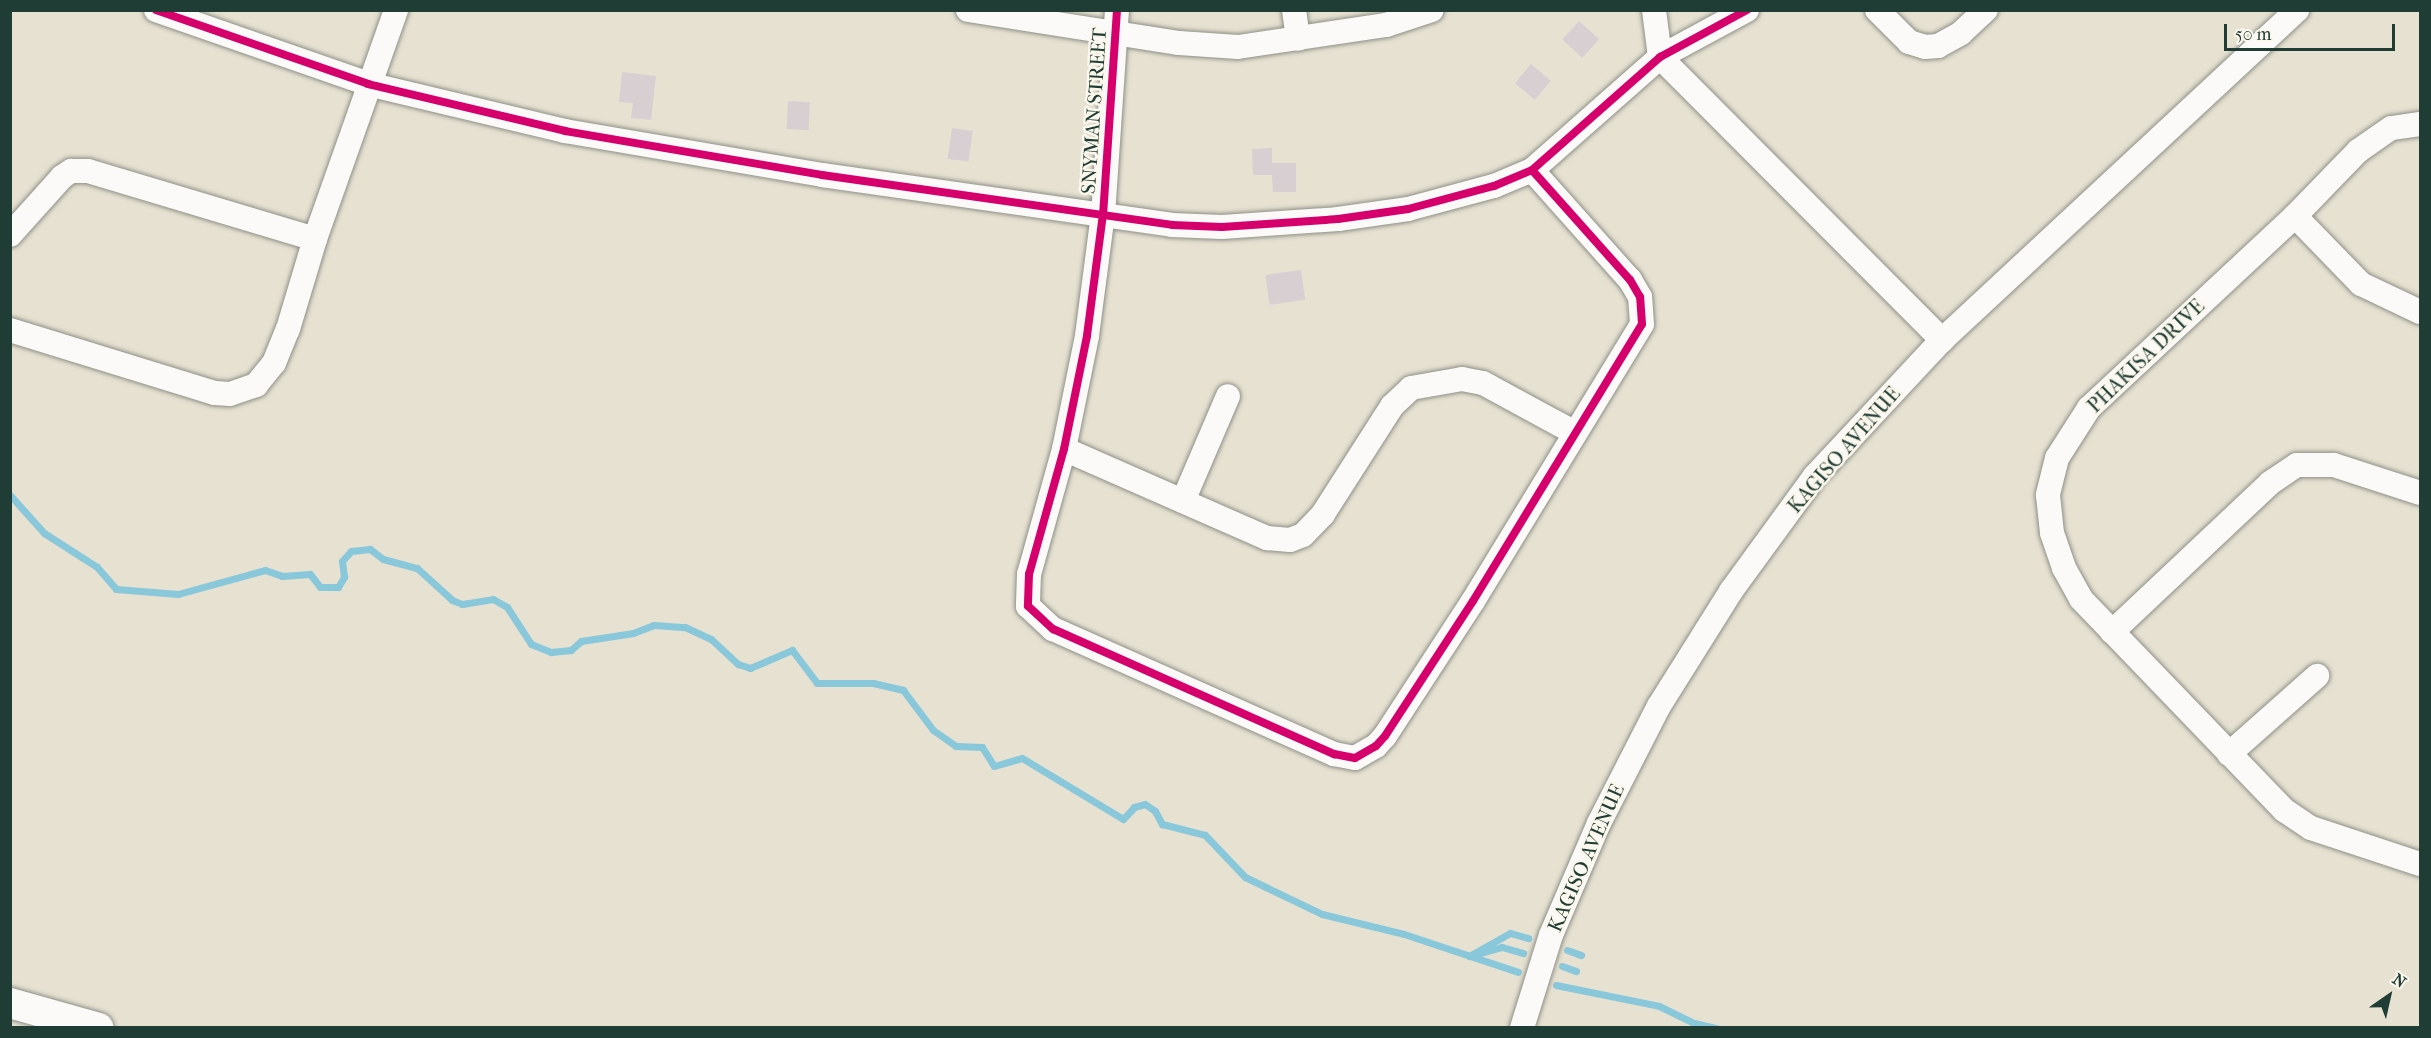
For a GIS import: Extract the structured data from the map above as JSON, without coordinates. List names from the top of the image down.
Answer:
{
  "streets": {
    "street": ["SNYMAN STREET", "PHAKISA DRIVE", "KAGISO AVENUE"]
  },
  "scale_bar": "50 m",
  "north": "top right"
}
